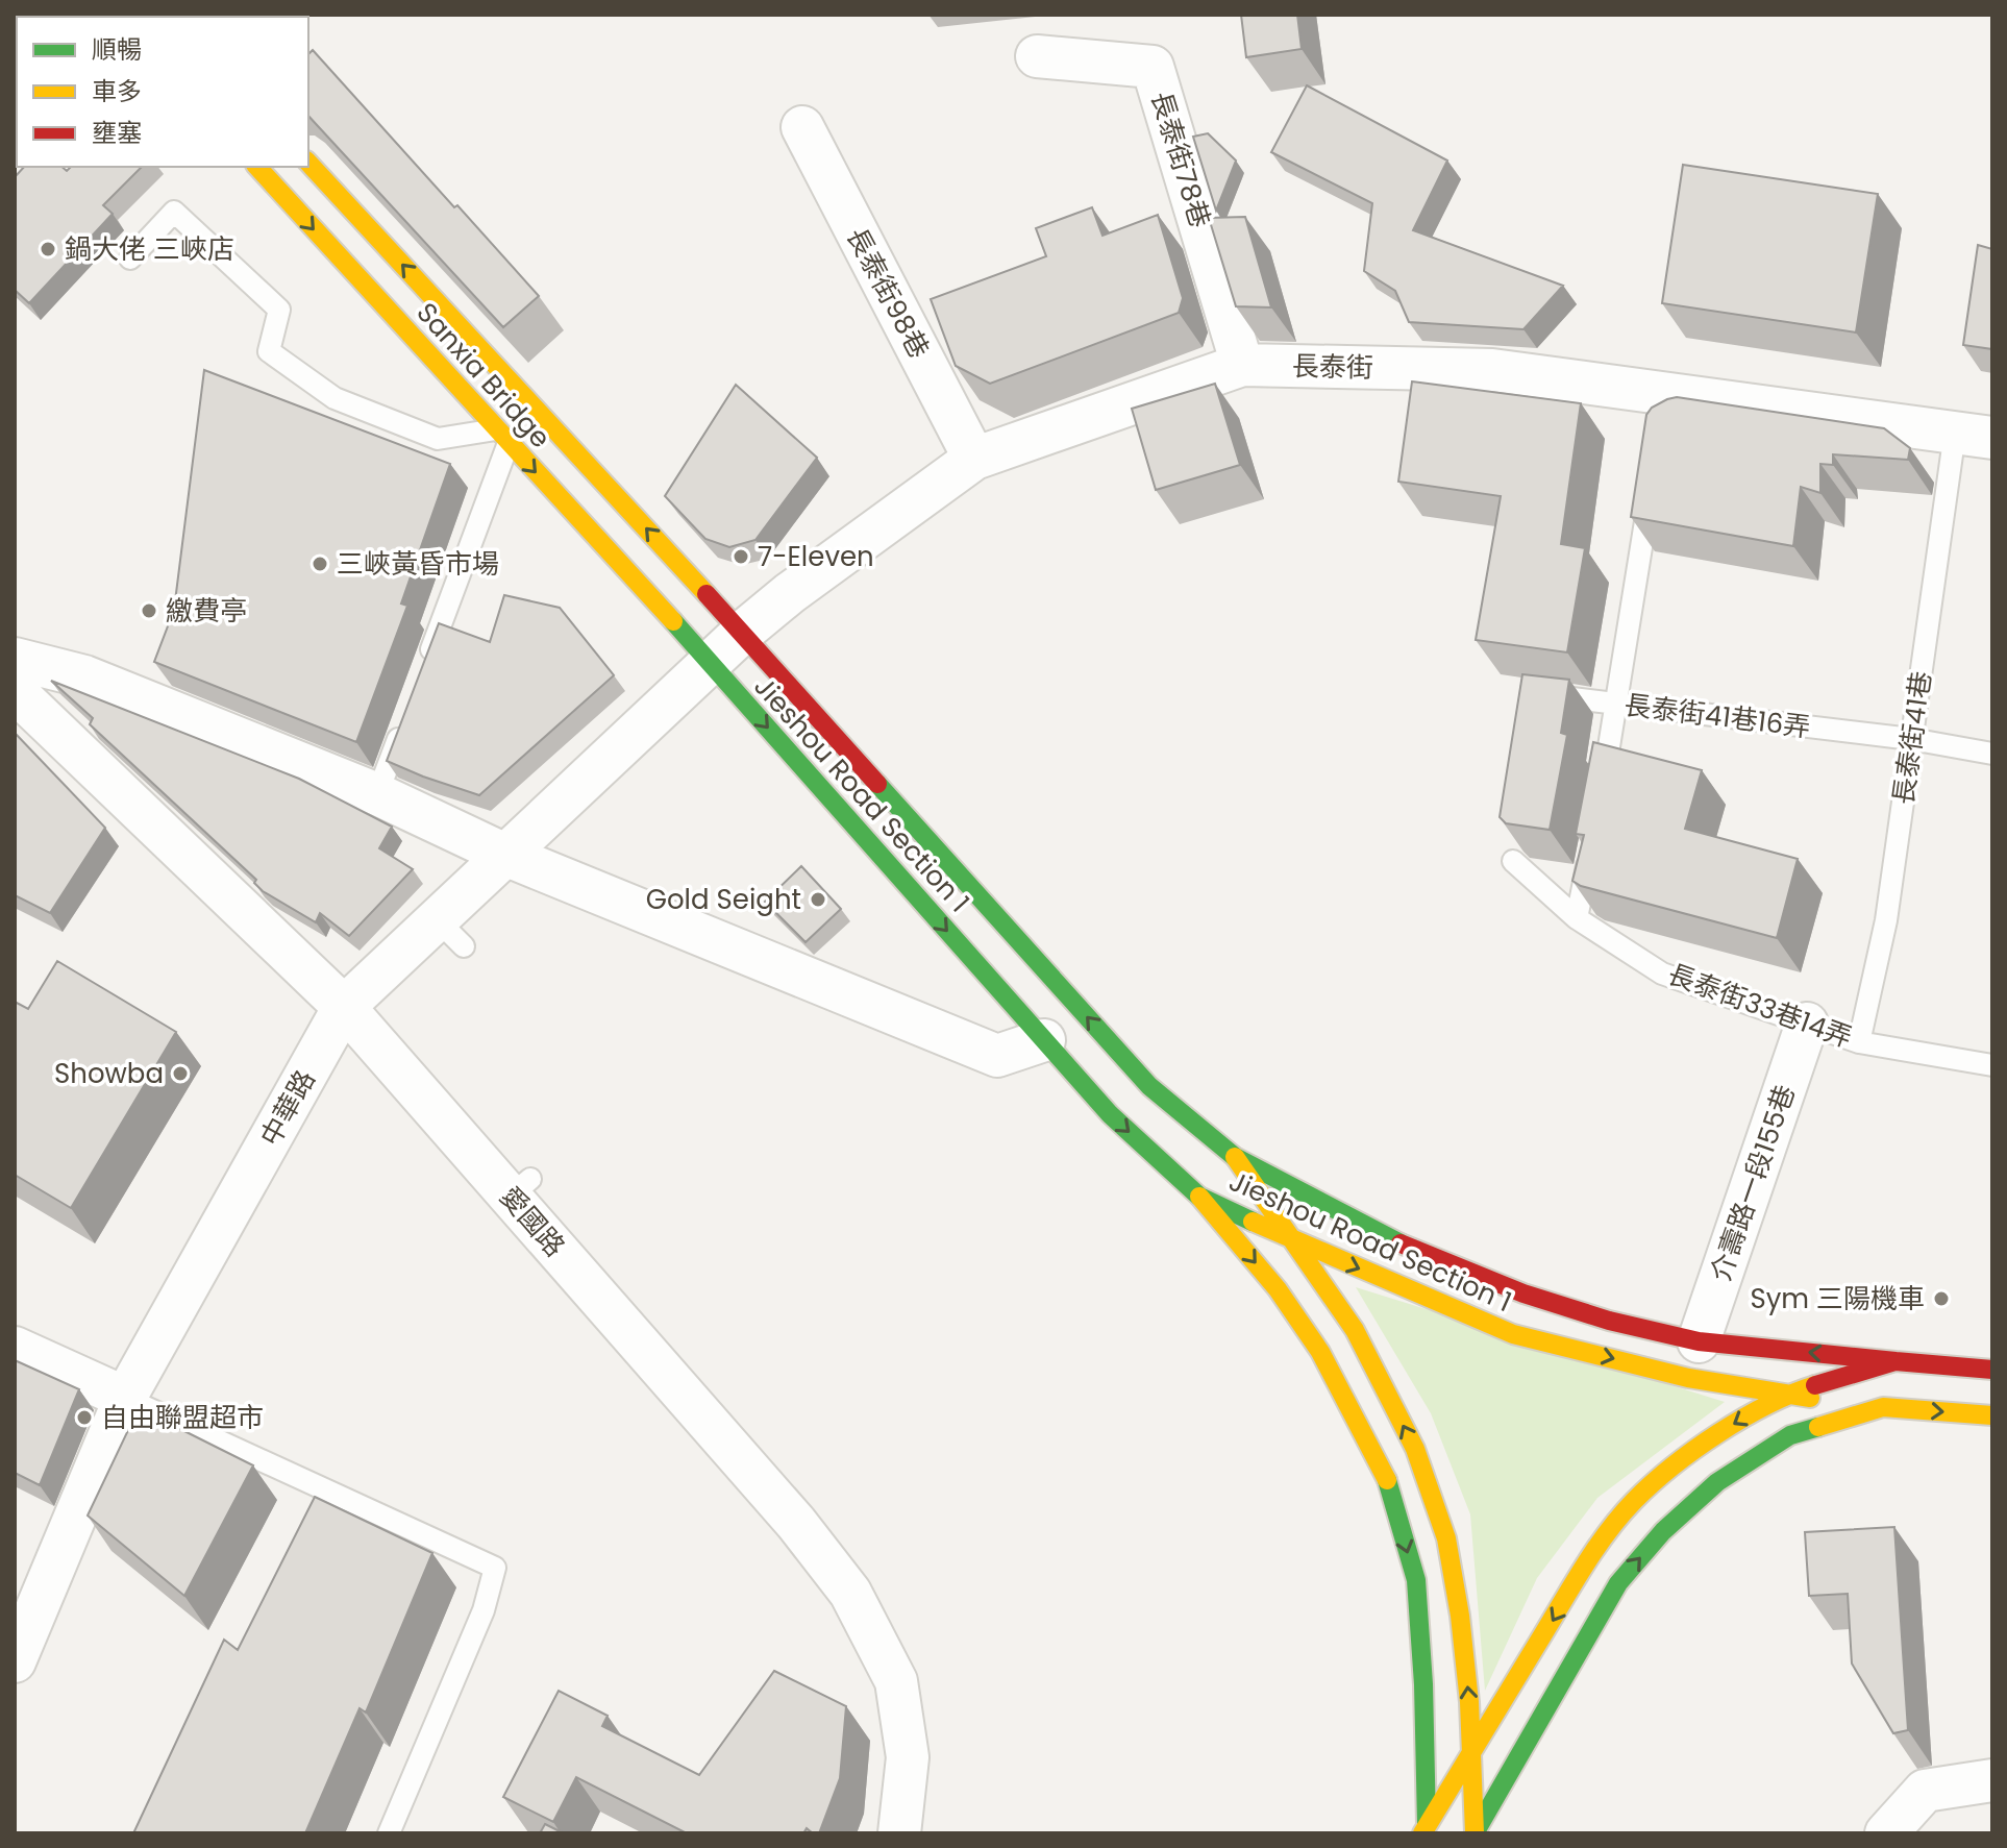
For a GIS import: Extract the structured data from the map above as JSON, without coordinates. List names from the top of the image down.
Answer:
{
  "streets": {
    "main road": ["Sanxia Bridge", "Jieshou Road Section 1"],
    "street": [
      "長泰街78巷",
      "長泰街98巷",
      "長泰街",
      "中華路",
      "介壽路一段155巷",
      "愛國路"
    ],
    "lane": ["長泰街41巷16弄", "長泰街41巷", "長泰街33巷14弄"]
  },
  "crossings": [
    ["長泰街78巷", "長泰街"],
    ["長泰街98巷", "長泰街"],
    ["長泰街", "長泰街41巷"],
    ["長泰街", "Jieshou Road Section 1"],
    ["長泰街", "中華路"],
    ["Sanxia Bridge", "Jieshou Road Section 1"],
    ["長泰街41巷16弄", "長泰街41巷"],
    ["長泰街41巷", "長泰街33巷14弄"],
    ["Jieshou Road Section 1", "中華路"],
    ["Jieshou Road Section 1", "介壽路一段155巷"],
    ["長泰街33巷14弄", "介壽路一段155巷"],
    ["中華路", "愛國路"]
  ],
  "places": [
    "鍋大佬 三峽店",
    "7-Eleven",
    "三峽黃昏市場",
    "繳費亭",
    "Gold Seight",
    "Showba",
    "Sym 三陽機車",
    "自由聯盟超市"
  ],
  "legend": ["順暢", "車多", "壅塞"]
}
